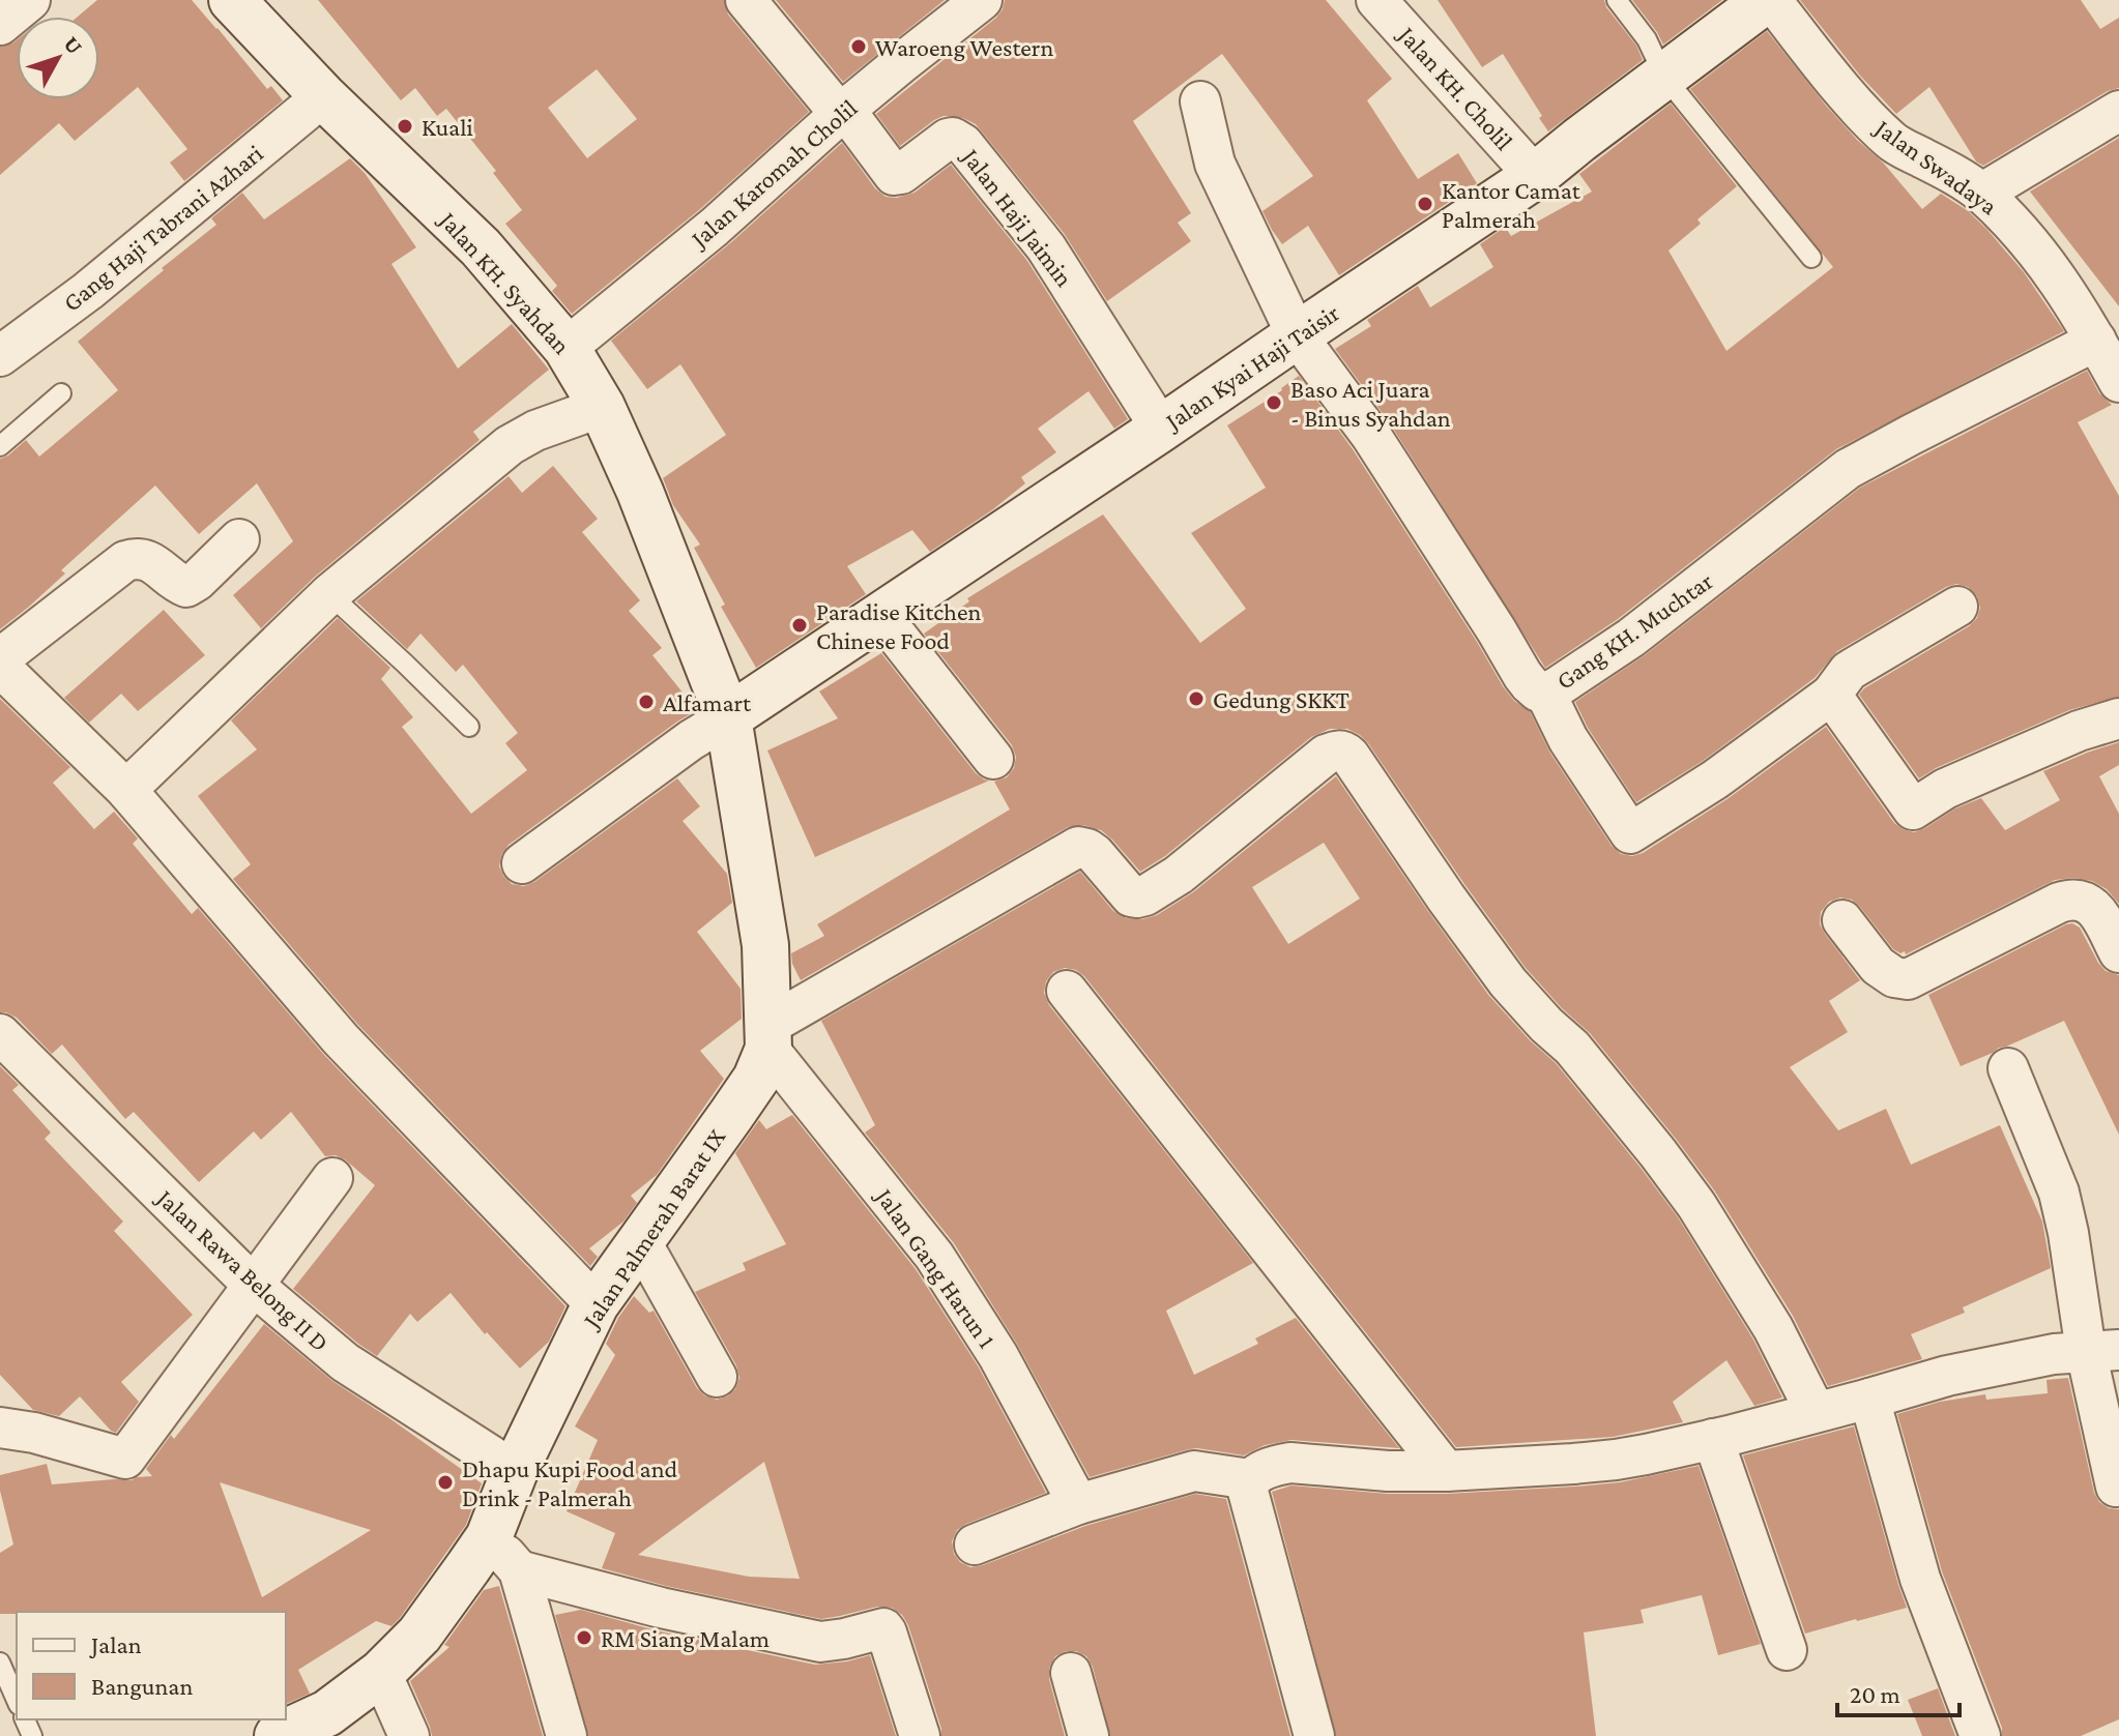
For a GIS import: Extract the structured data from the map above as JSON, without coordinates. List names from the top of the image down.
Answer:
{
  "streets": {
    "street": [
      "Jalan KH. Cholil",
      "Jalan Swadaya",
      "Jalan Karomah Cholil",
      "Jalan Haji Jaimin",
      "Gang Haji Tabrani Azhari",
      "Jalan KH. Syahdan",
      "Jalan Kyai Haji Taisir",
      "Gang KH. Muchtar",
      "Jalan Palmerah Barat IX",
      "Jalan Gang Harun 1",
      "Jalan Rawa Belong II D"
    ]
  },
  "crossings": [
    ["Jalan KH. Cholil", "Jalan Kyai Haji Taisir"],
    ["Jalan Swadaya", "Jalan Kyai Haji Taisir"],
    ["Jalan Swadaya", "Gang KH. Muchtar"],
    ["Jalan Karomah Cholil", "Jalan Haji Jaimin"],
    ["Jalan Karomah Cholil", "Jalan KH. Syahdan"],
    ["Jalan Haji Jaimin", "Jalan Kyai Haji Taisir"],
    ["Gang Haji Tabrani Azhari", "Jalan KH. Syahdan"],
    ["Jalan KH. Syahdan", "Jalan Kyai Haji Taisir"],
    ["Jalan KH. Syahdan", "Jalan Palmerah Barat IX"],
    ["Jalan Kyai Haji Taisir", "Gang KH. Muchtar"],
    ["Jalan Kyai Haji Taisir", "Jalan Palmerah Barat IX"],
    ["Jalan Palmerah Barat IX", "Jalan Gang Harun 1"],
    ["Jalan Palmerah Barat IX", "Jalan Rawa Belong II D"]
  ],
  "places": [
    "Waroeng Western",
    "Kuali",
    "Kantor Camat Palmerah",
    "Baso Aci Juara - Binus Syahdan",
    "Paradise Kitchen Chinese Food",
    "Gedung SKKT",
    "Alfamart",
    "Dhapu Kupi Food and Drink - Palmerah",
    "RM Siang Malam"
  ],
  "legend": ["Jalan", "Bangunan"],
  "scale_bar": "20 m",
  "north": "top right"
}
